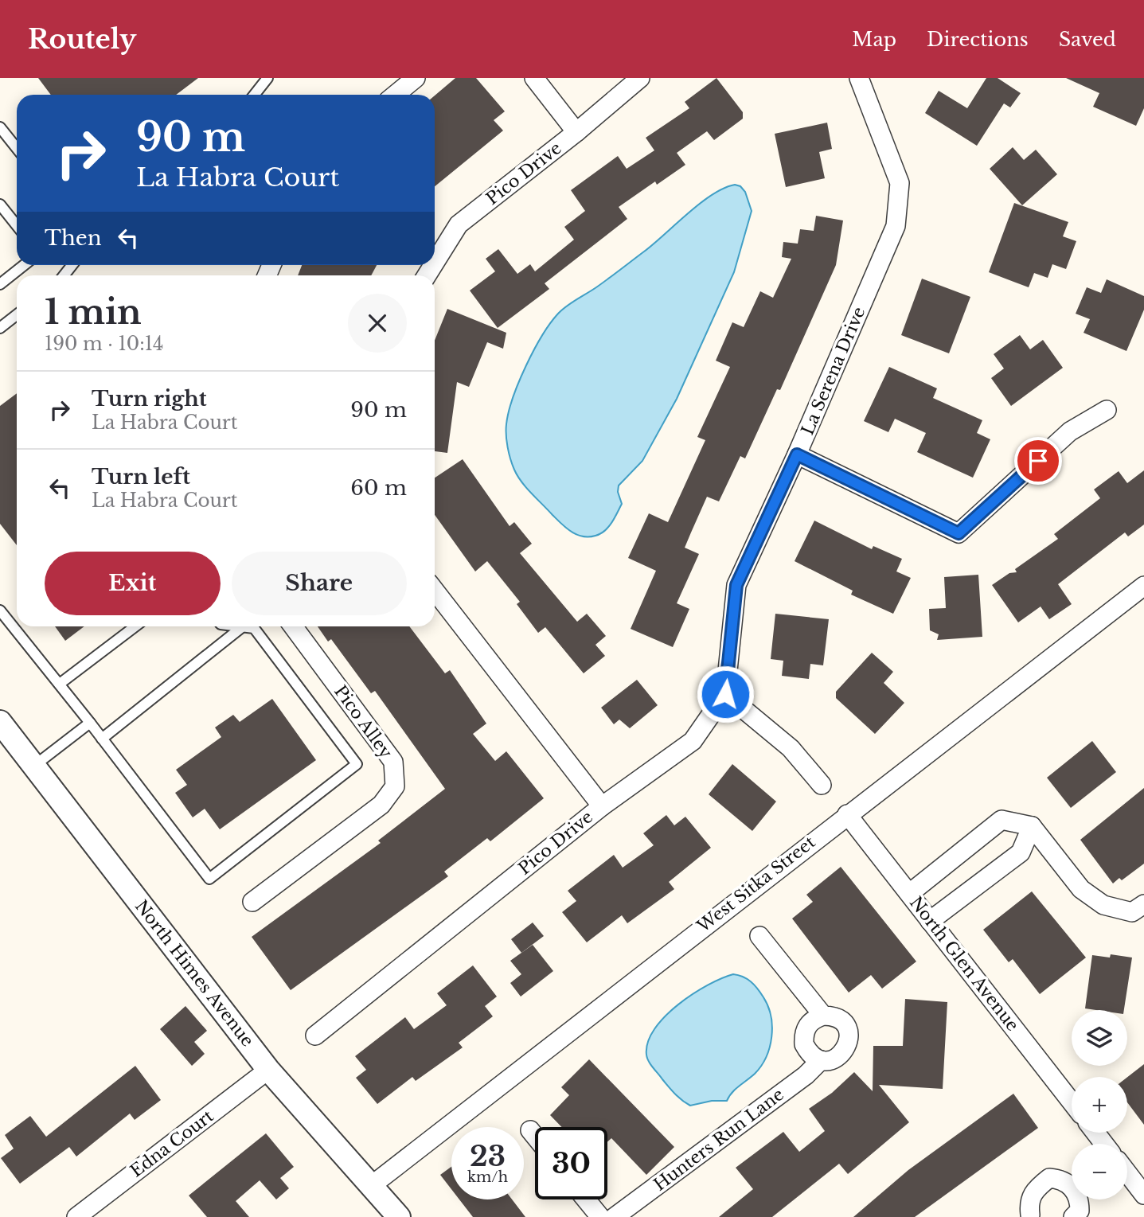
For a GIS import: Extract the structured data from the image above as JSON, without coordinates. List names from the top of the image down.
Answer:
{
  "streets": {
    "street": [
      "Pico Drive",
      "La Serena Drive",
      "Pico Alley",
      "West Sitka Street",
      "North Glen Avenue",
      "North Himes Avenue",
      "Hunters Run Lane",
      "Edna Court"
    ]
  },
  "crossings": [
    ["Pico Drive", "La Serena Drive"],
    ["West Sitka Street", "North Glen Avenue"],
    ["West Sitka Street", "North Himes Avenue"],
    ["North Himes Avenue", "Edna Court"]
  ],
  "page": {
    "header": "Routely",
    "nav": ["Map", "Directions", "Saved"],
    "turn": ["90 m", "La Habra Court"],
    "then": "Then",
    "heading": ["1 min", "190 m · 10:14"],
    "list": [
      {
        "name": "Turn right",
        "note": "La Habra Court",
        "value": "90 m"
      },
      {
        "name": "Turn left",
        "note": "La Habra Court",
        "value": "60 m"
      }
    ],
    "buttons": ["Exit", "Share"],
    "map_buttons": ["+", "−"],
    "speed": "23 km/h",
    "limit": "30"
  }
}
